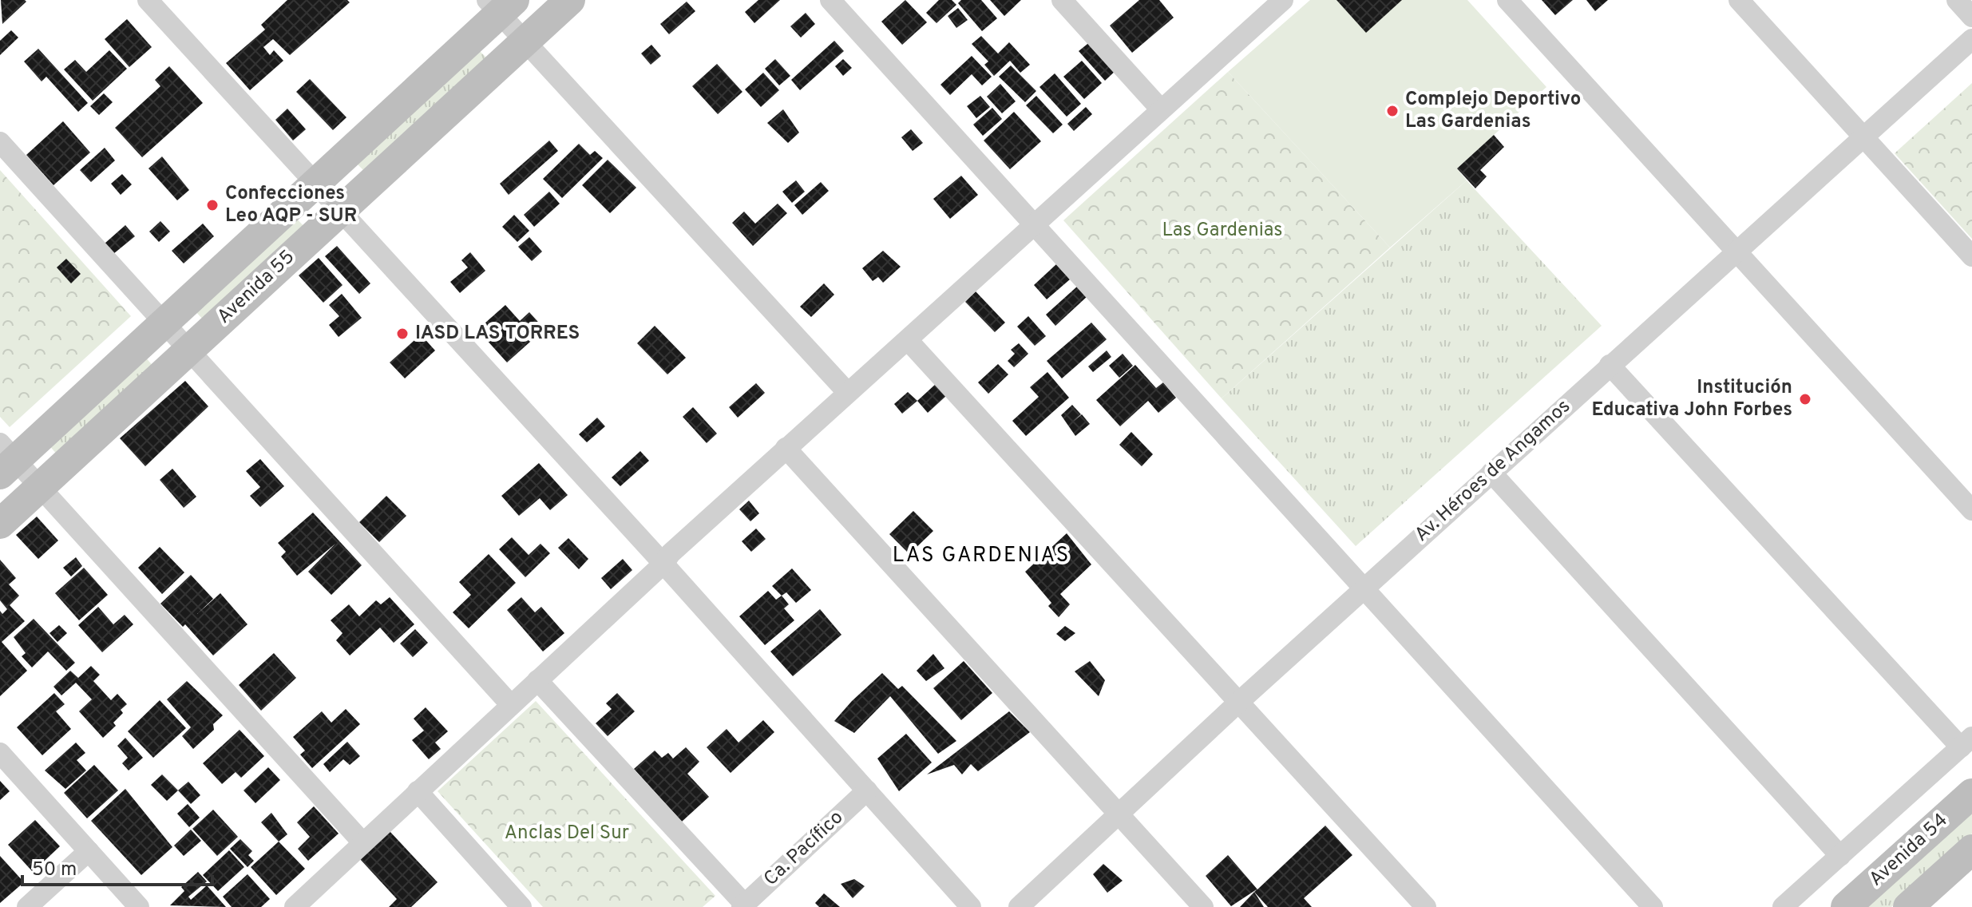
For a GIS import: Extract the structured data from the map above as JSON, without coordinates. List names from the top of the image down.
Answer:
{
  "streets": {
    "street": [
      "Avenida 55",
      "Av. Héroes de Angamos",
      "Ca. Pacífico",
      "Avenida 54"
    ]
  },
  "districts": ["LAS GARDENIAS"],
  "parks": ["Las Gardenias", "Anclas Del Sur"],
  "places": [
    "Complejo Deportivo Las Gardenias",
    "Confecciones Leo AQP - SUR",
    "IASD LAS TORRES",
    "Institución Educativa John Forbes"
  ],
  "scale_bar": "50 m"
}
